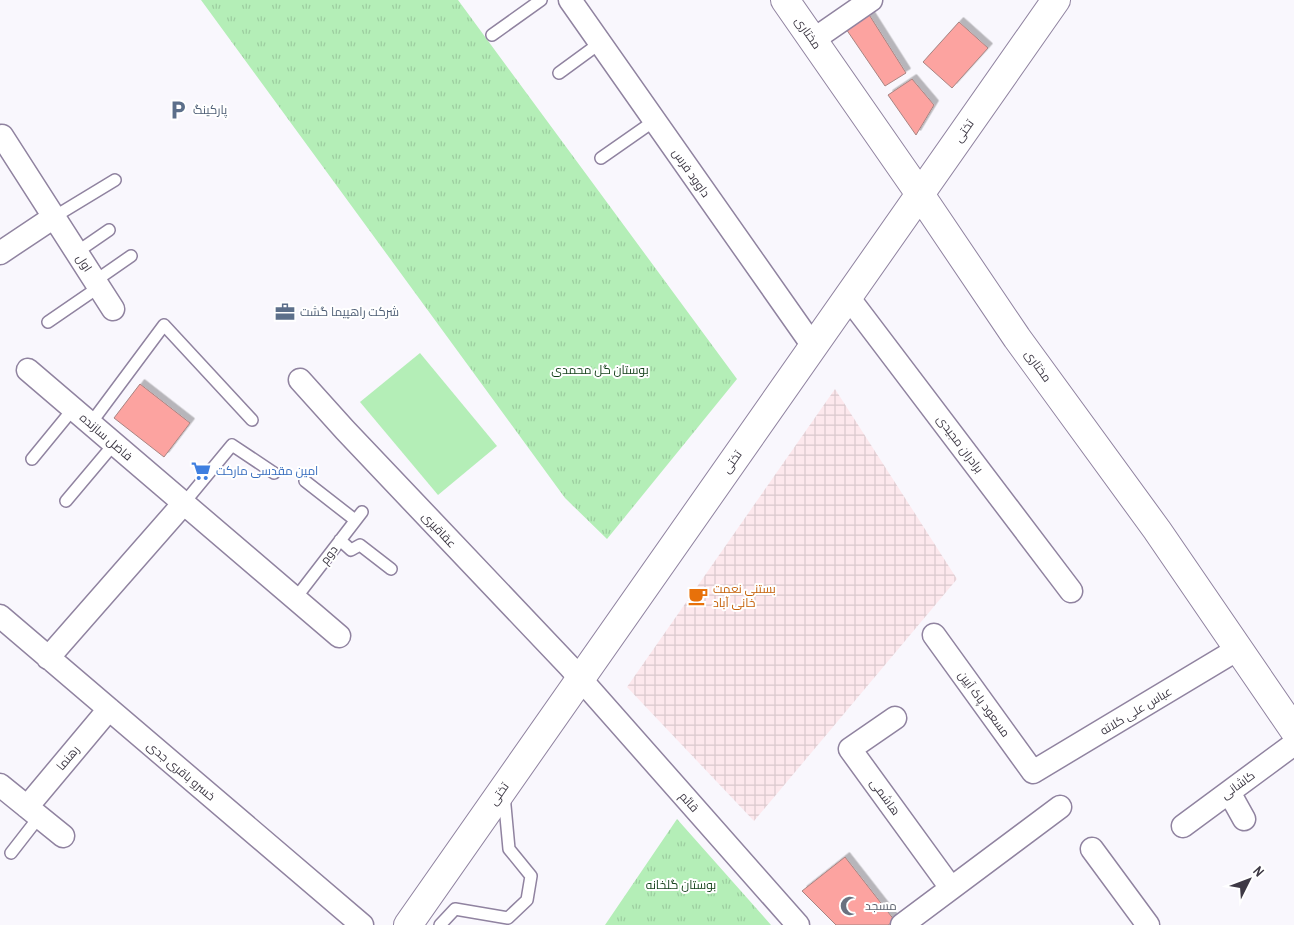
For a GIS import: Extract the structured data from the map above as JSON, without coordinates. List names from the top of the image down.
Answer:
{
  "streets": {
    "main road": ["مختاری", "تختی"],
    "street": [
      "داوود فرس",
      "اول",
      "فاضل سازنده",
      "برادران مجیدی",
      "عقاقیری",
      "مسعود پاک آیین",
      "عباس علی کلاته",
      "رهنما",
      "خسرو باقری جدی",
      "کاشانی",
      "هاشمی",
      "قائم"
    ],
    "lane": ["دوم"]
  },
  "crossings": [
    ["مختاری", "تختی"],
    ["مختاری", "عباس علی کلاته"],
    ["تختی", "داوود فرس"],
    ["تختی", "برادران مجیدی"],
    ["تختی", "عقاقیری"],
    ["تختی", "قائم"],
    ["فاضل سازنده", "دوم"],
    ["عقاقیری", "قائم"],
    ["مسعود پاک آیین", "عباس علی کلاته"],
    ["رهنما", "خسرو باقری جدی"]
  ],
  "parks": ["بوستان گل محمدی", "بوستان گلخانه"],
  "places": {
    "parking": ["پارکینگ"],
    "office": ["شركت راهپيما گشت"],
    "supermarket": ["امین مقدسی مارکت"],
    "cafe": ["بستنی نعمت خانی آباد"],
    "mosque": ["مسجد"]
  },
  "north": "top right"
}
